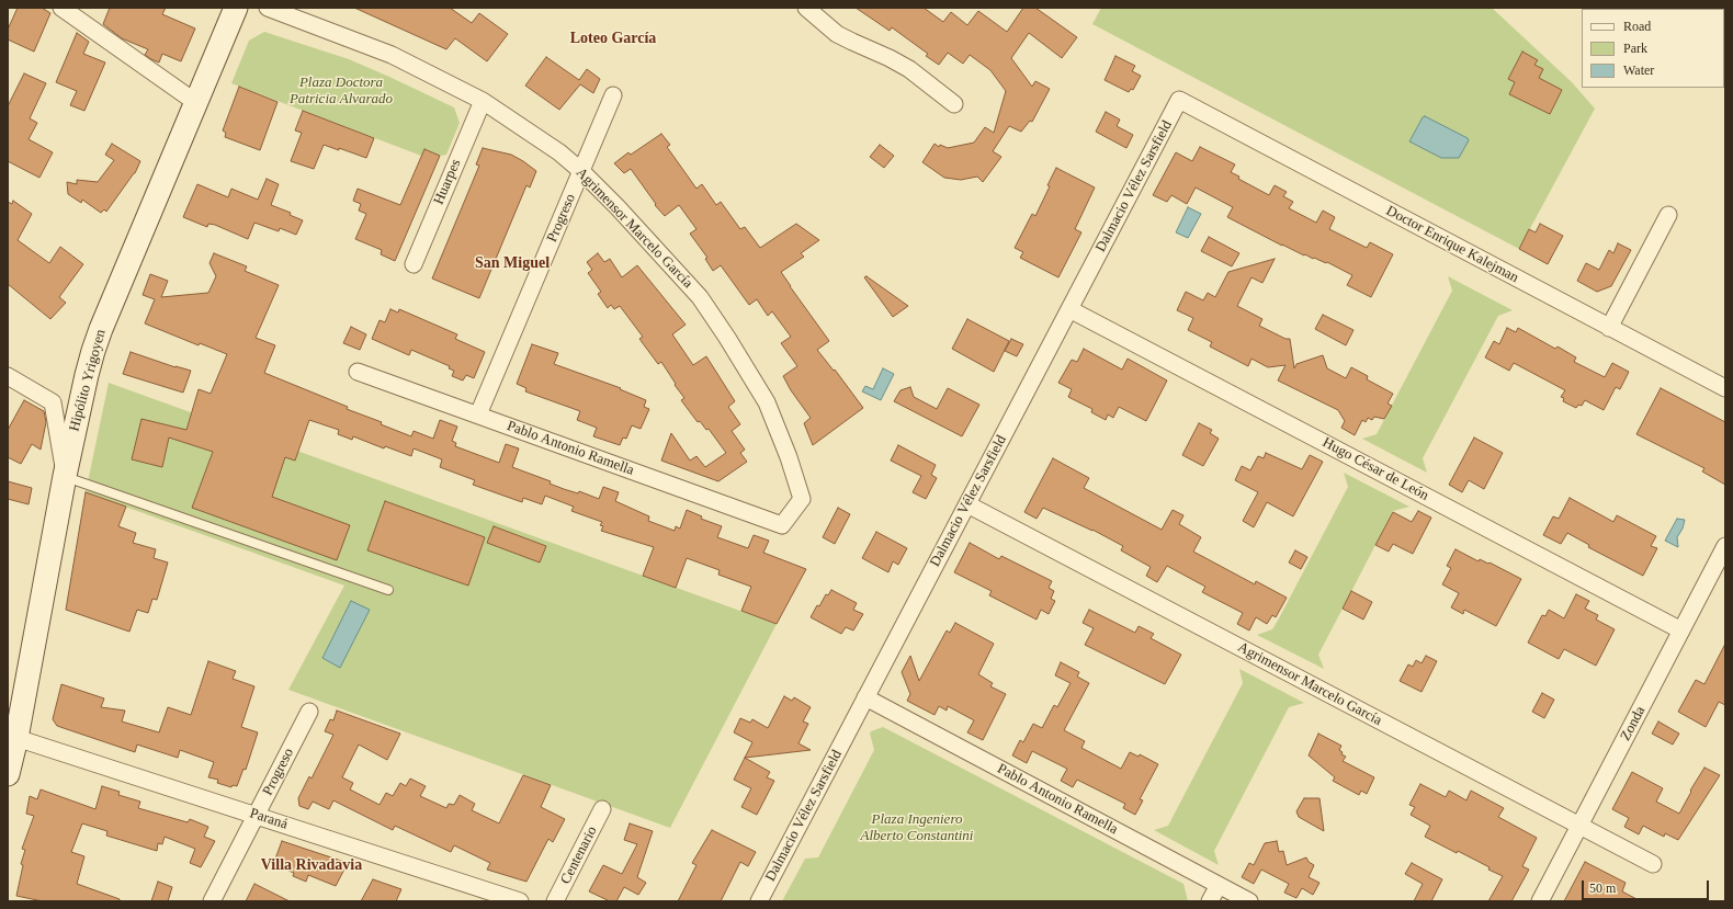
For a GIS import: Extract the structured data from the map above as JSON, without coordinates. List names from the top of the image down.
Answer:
{
  "streets": {
    "main road": ["Hipólito Yrigoyen"],
    "street": [
      "Huarpes",
      "Dalmacio Vélez Sarsfield",
      "Progreso",
      "Agrimensor Marcelo García",
      "Doctor Enrique Kalejman",
      "Pablo Antonio Ramella",
      "Hugo César de León",
      "Zonda",
      "Paraná",
      "Centenario"
    ]
  },
  "crossings": [
    ["Huarpes", "Agrimensor Marcelo García"],
    ["Dalmacio Vélez Sarsfield", "Agrimensor Marcelo García"],
    ["Dalmacio Vélez Sarsfield", "Doctor Enrique Kalejman"],
    ["Dalmacio Vélez Sarsfield", "Pablo Antonio Ramella"],
    ["Dalmacio Vélez Sarsfield", "Hugo César de León"],
    ["Progreso", "Agrimensor Marcelo García"],
    ["Progreso", "Pablo Antonio Ramella"],
    ["Progreso", "Paraná"],
    ["Agrimensor Marcelo García", "Pablo Antonio Ramella"],
    ["Agrimensor Marcelo García", "Zonda"],
    ["Hipólito Yrigoyen", "Paraná"],
    ["Hugo César de León", "Zonda"]
  ],
  "districts": ["Loteo García", "San Miguel", "Villa Rivadavia"],
  "parks": ["Plaza Doctora Patricia Alvarado", "Plaza Ingeniero Alberto Constantini"],
  "legend": ["Road", "Park", "Water"],
  "scale_bar": "50 m"
}
